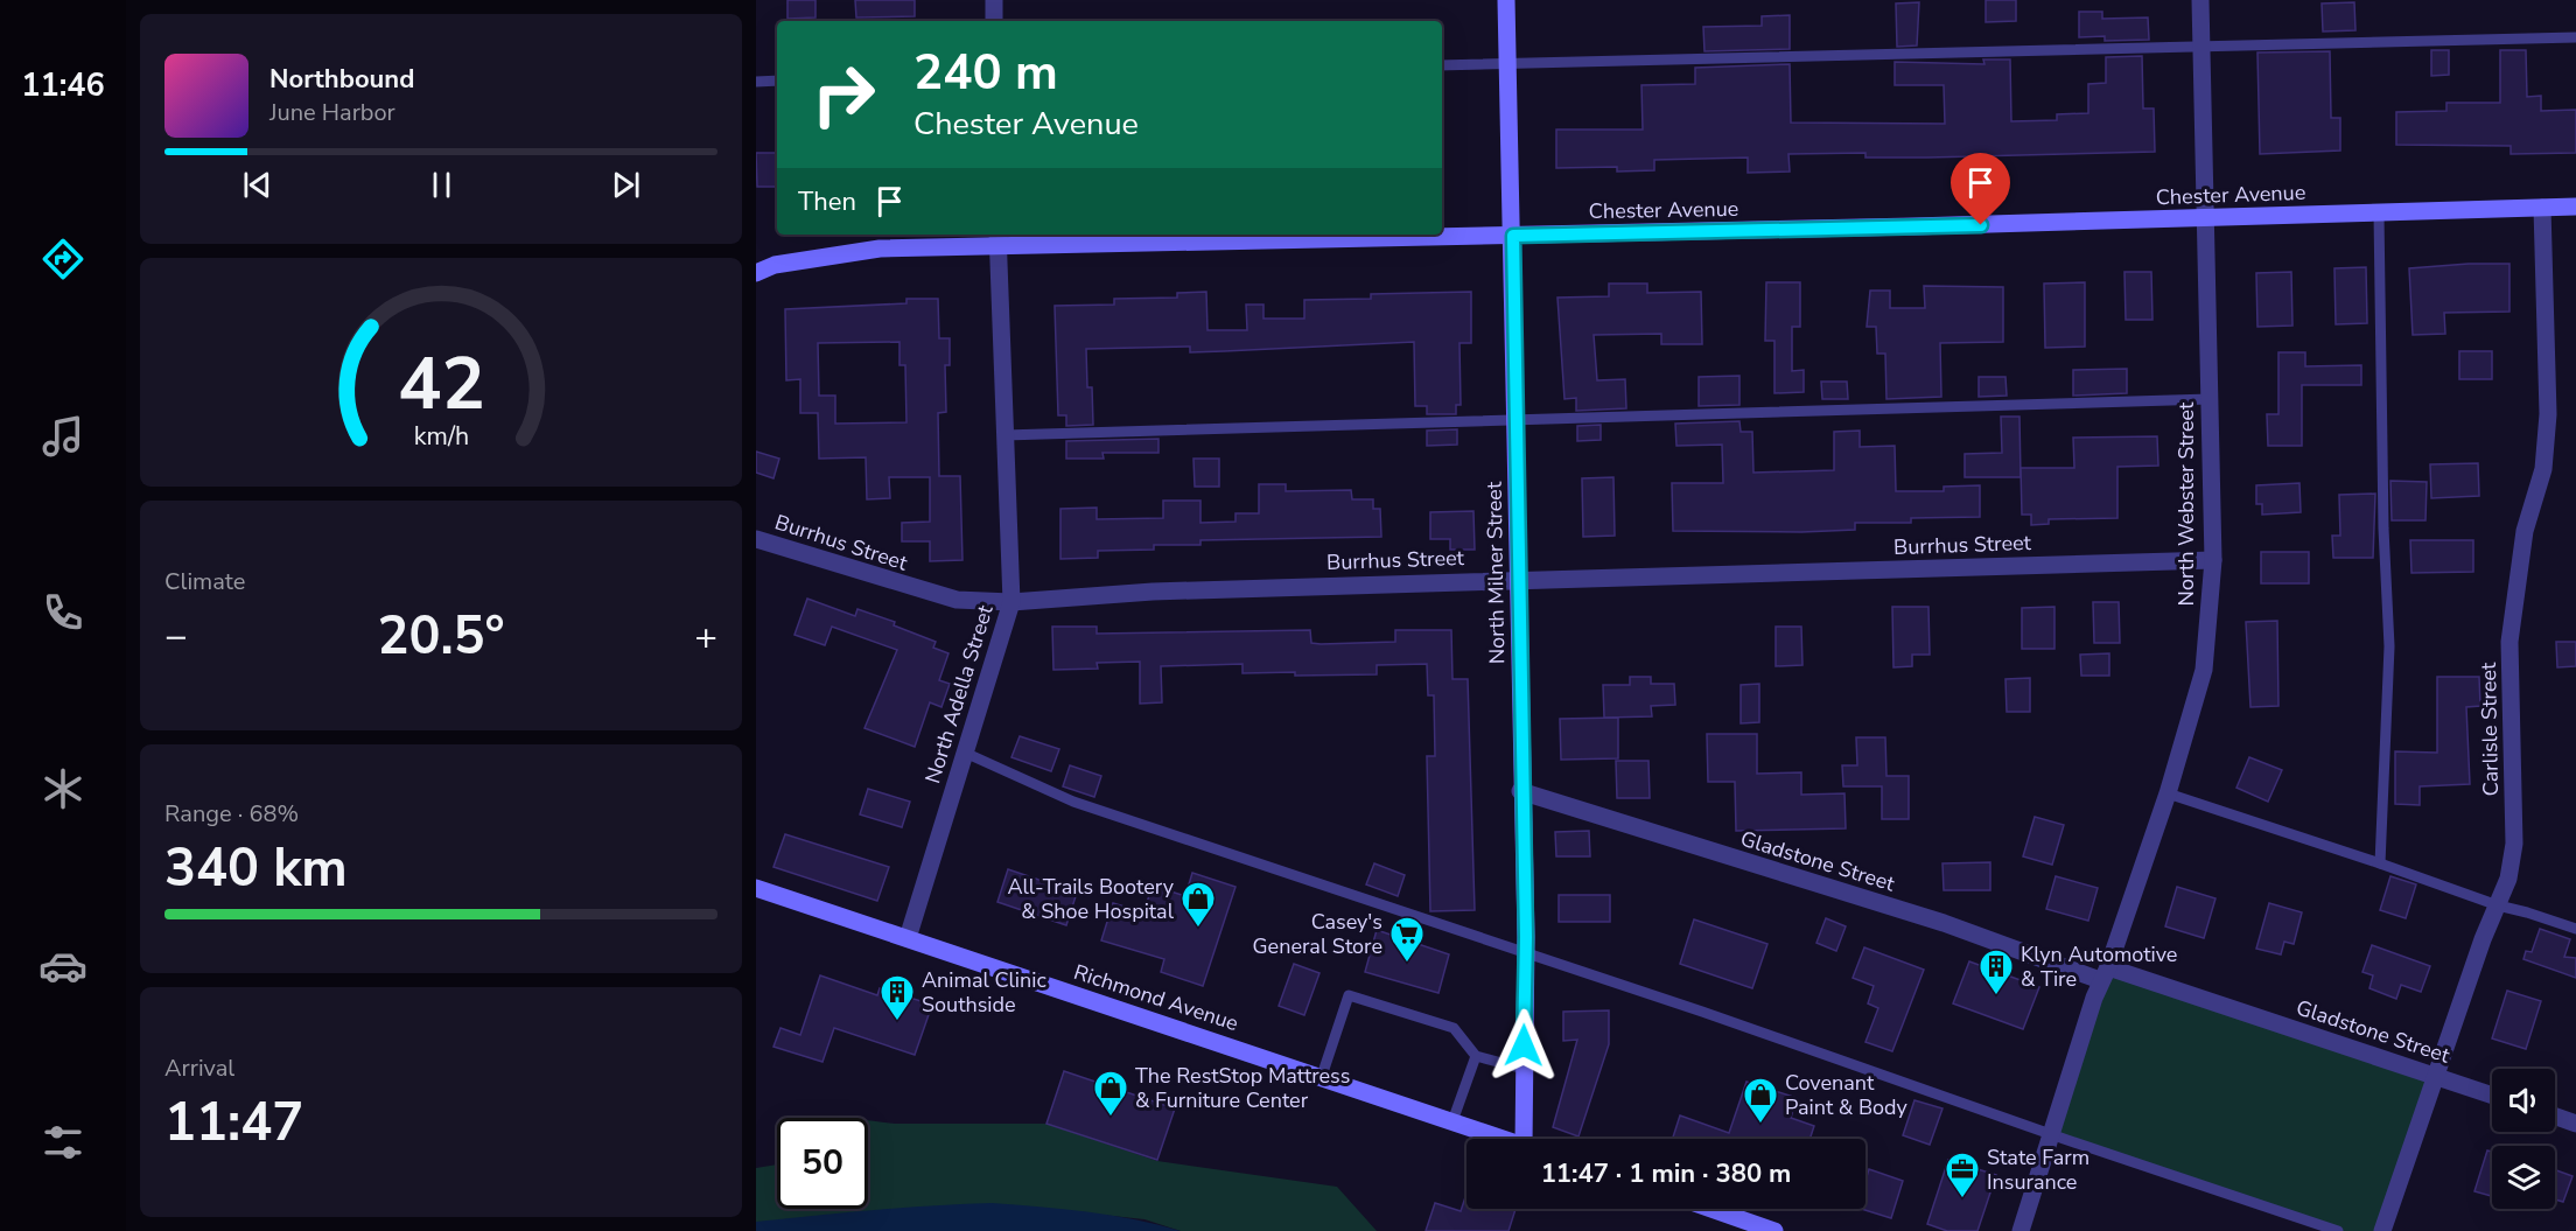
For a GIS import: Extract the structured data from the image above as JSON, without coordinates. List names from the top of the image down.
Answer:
{
  "streets": {
    "main road": ["Chester Avenue", "North Milner Street", "Richmond Avenue"],
    "street": [
      "North Webster Street",
      "Burrhus Street",
      "North Adella Street",
      "Carlisle Street",
      "Gladstone Street"
    ]
  },
  "crossings": [
    ["Chester Avenue", "North Webster Street"],
    ["Chester Avenue", "North Milner Street"],
    ["Chester Avenue", "North Adella Street"],
    ["Chester Avenue", "Carlisle Street"],
    ["North Webster Street", "Burrhus Street"],
    ["North Webster Street", "Gladstone Street"],
    ["Burrhus Street", "North Milner Street"],
    ["Burrhus Street", "North Adella Street"],
    ["North Milner Street", "Gladstone Street"],
    ["North Adella Street", "Richmond Avenue"],
    ["Carlisle Street", "Gladstone Street"]
  ],
  "places": {
    "shop": ["All-Trails Bootery & Shoe Hospital", "The RestStop Mattress & Furniture Center", "Covenant Paint & Body"],
    "supermarket": ["Casey's General Store"],
    "building": ["Klyn Automotive & Tire", "Animal Clinic Southside"],
    "office": ["State Farm Insurance"]
  },
  "page": {
    "tabs": "11:46",
    "turn": ["240 m", "Chester Avenue"],
    "song": ["Northbound", "June Harbor"],
    "then": "Then",
    "tile": [
      "Climate",
      ["Range · 68%", "340 km"],
      ["Arrival", "11:47"]
    ],
    "heat": ["−", "20.5°", "+"],
    "limit": "50",
    "trip": "11:47 · 1 min · 380 m",
    "gauge": ["42", "km/h"]
  }
}
